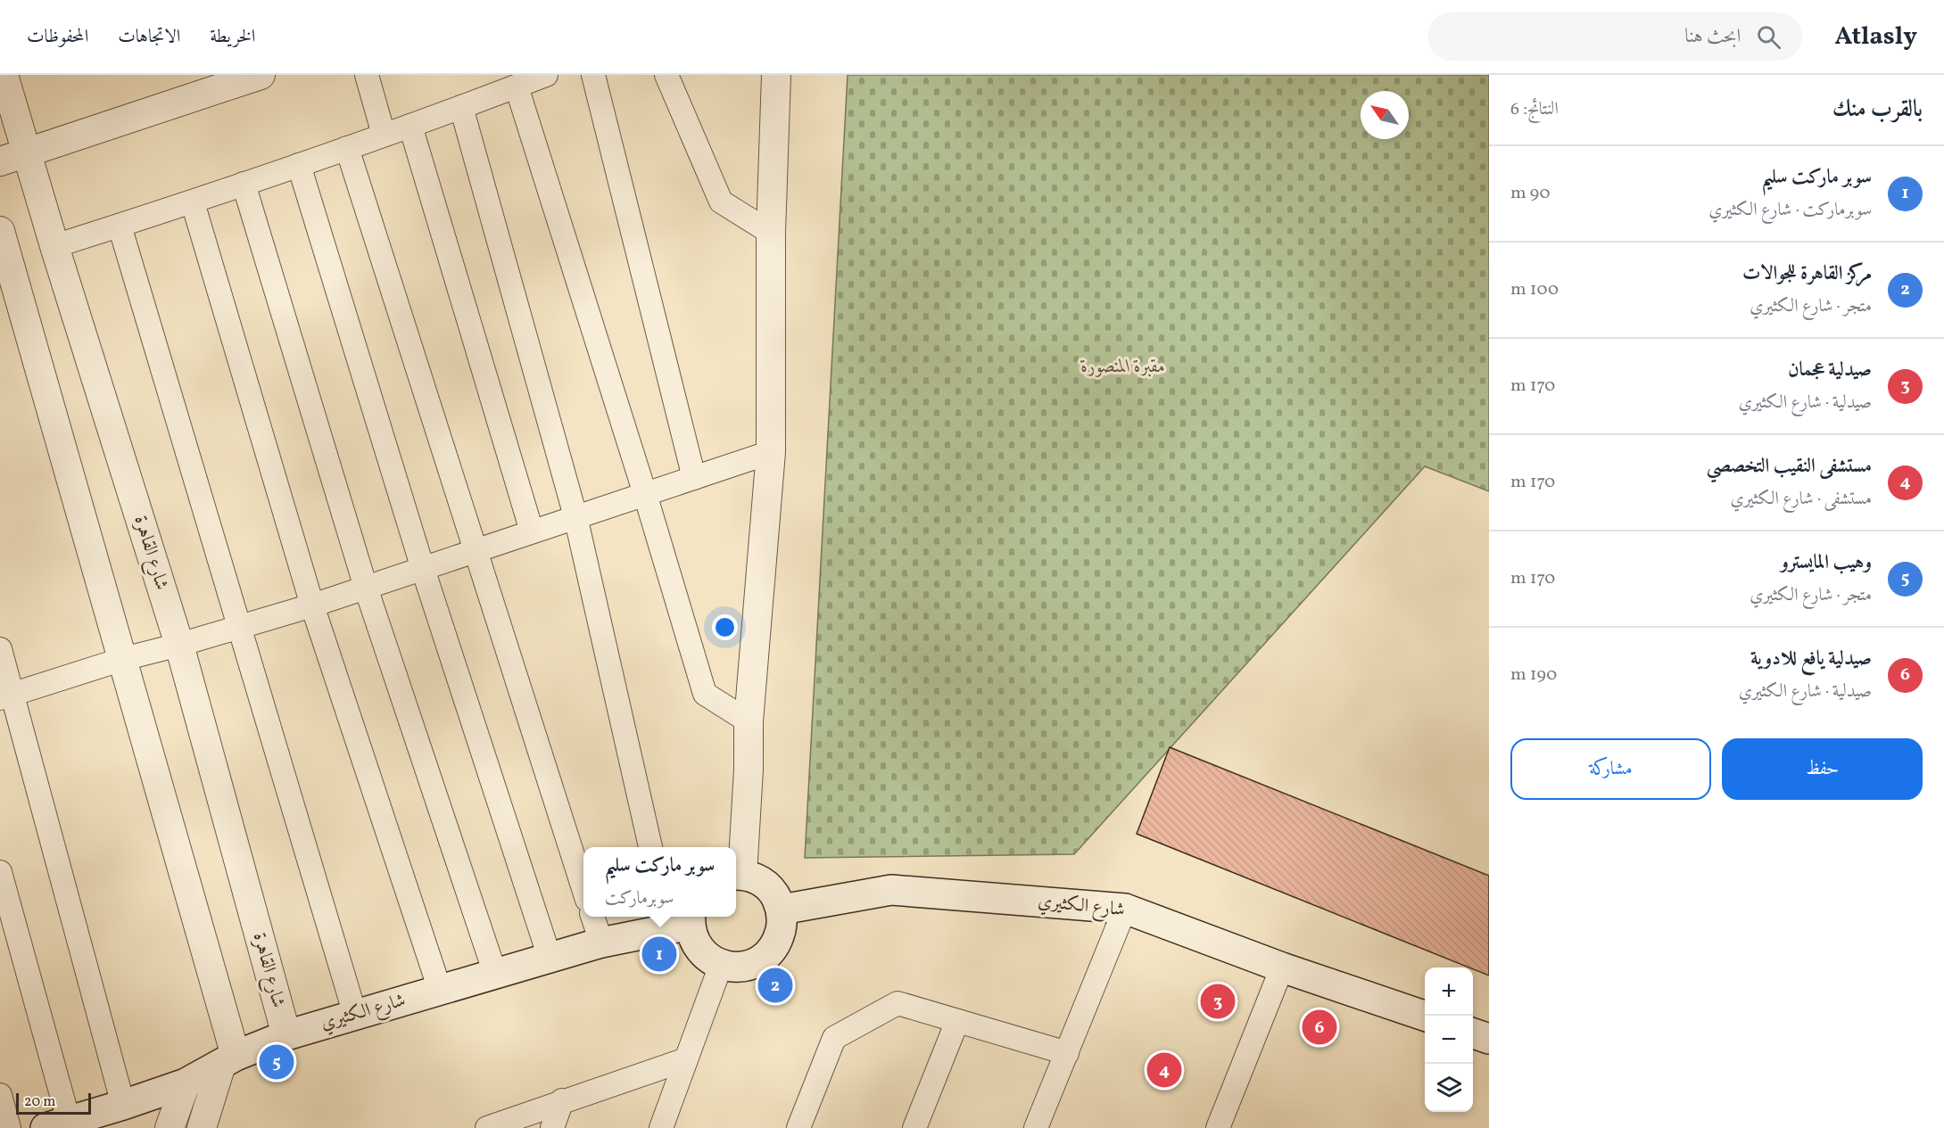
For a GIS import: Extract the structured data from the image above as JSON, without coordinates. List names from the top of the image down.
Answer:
{
  "streets": {
    "main road": ["شارع الكثيري"],
    "street": ["شارع القاهرة"]
  },
  "crossings": [
    ["شارع القاهرة", "شارع الكثيري"]
  ],
  "parks": ["مقبرة المنصورة"],
  "scale_bar": "20 m",
  "north": "top left",
  "page": {
    "header": "Atlasly",
    "search": "ابحث هنا",
    "nav": ["الخريطة", "الاتجاهات", "المحفوظات"],
    "heading": ["بالقرب منك", "النتائج: 6"],
    "list": [
      {
        "mark": "1",
        "name": "سوبر ماركت سليم",
        "note": "سوبرماركت · شارع الكثيري",
        "value": "90 m"
      },
      {
        "mark": "2",
        "name": "مركز القاهرة للجوالات",
        "note": "متجر · شارع الكثيري",
        "value": "100 m"
      },
      {
        "mark": "3",
        "name": "صيدلية عجمان",
        "note": "صيدلية · شارع الكثيري",
        "value": "170 m"
      },
      {
        "mark": "4",
        "name": "مستشفى النقيب التخصصي",
        "note": "مستشفى · شارع الكثيري",
        "value": "170 m"
      },
      {
        "mark": "5",
        "name": "وهيب المايسترو",
        "note": "متجر · شارع الكثيري",
        "value": "170 m"
      },
      {
        "mark": "6",
        "name": "صيدلية يافع للادوية",
        "note": "صيدلية · شارع الكثيري",
        "value": "190 m"
      }
    ],
    "buttons": ["حفظ", "مشاركة"],
    "popup": ["سوبر ماركت سليم", "سوبرماركت"],
    "pins": [
      "1",
      "2",
      "3",
      "6",
      "5",
      "4"
    ],
    "map_buttons": ["+", "−"],
    "scale": "20 m"
  }
}
